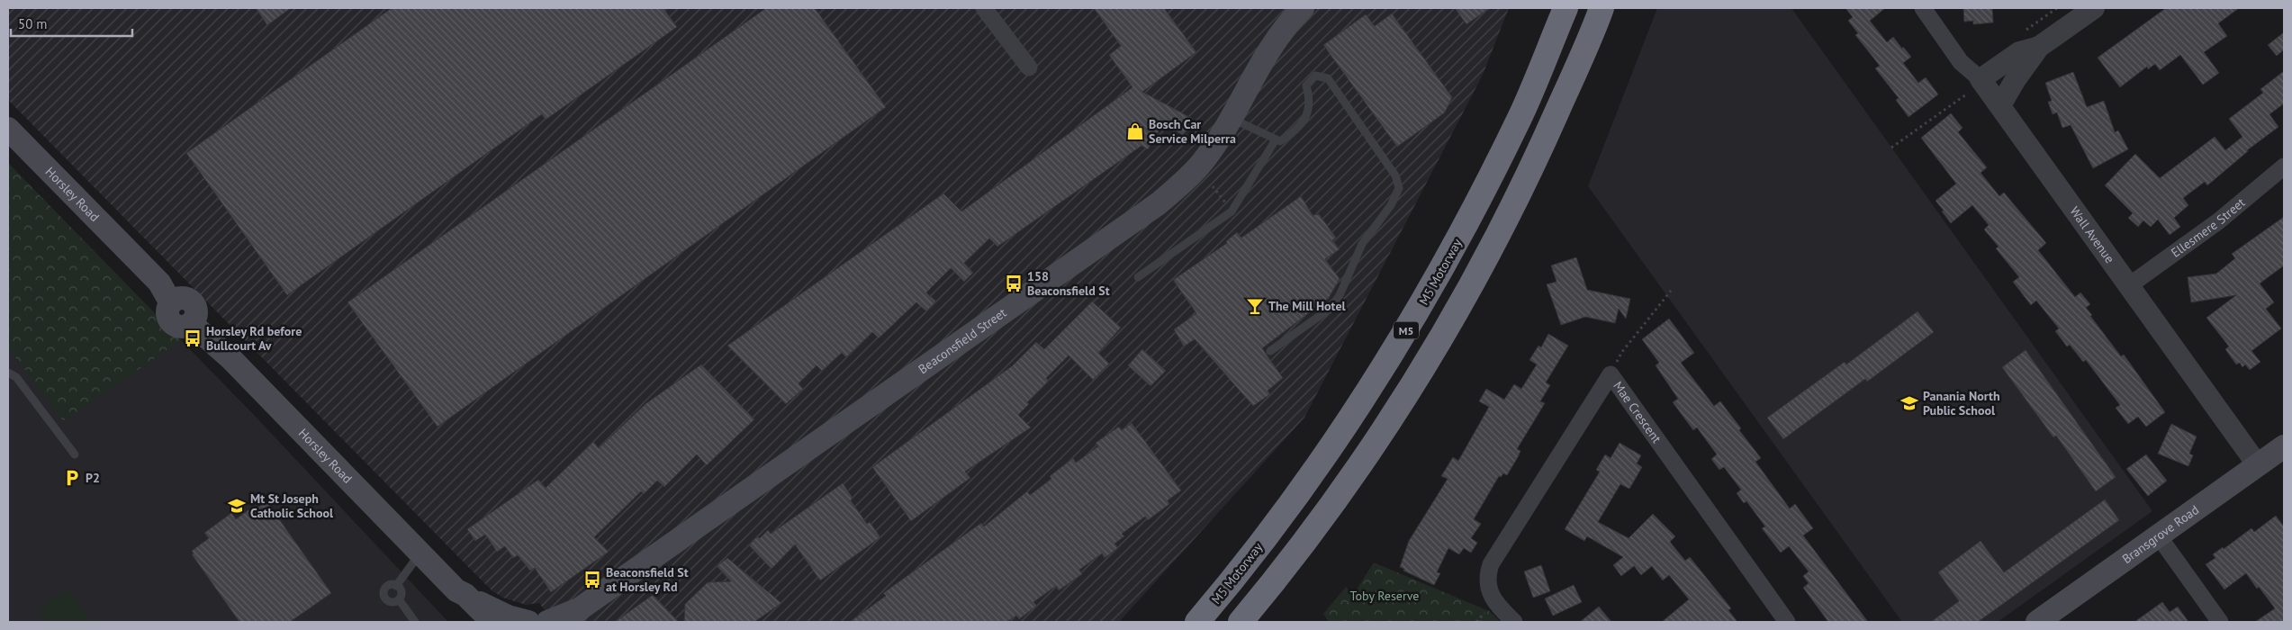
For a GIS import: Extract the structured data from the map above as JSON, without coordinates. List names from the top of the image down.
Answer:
{
  "streets": {
    "highway": ["M5 Motorway", "M5"],
    "main road": ["Horsley Road", "Beaconsfield Street", "Bransgrove Road"],
    "street": ["Ellesmere Street", "Wall Avenue", "Mae Crescent"]
  },
  "crossings": [
    ["Ellesmere Street", "Wall Avenue"],
    ["Wall Avenue", "Bransgrove Road"]
  ],
  "parks": ["Toby Reserve"],
  "places": {
    "shop": ["Bosch Car Service Milperra"],
    "bus stop": ["158 Beaconsfield St", "Horsley Rd before Bullcourt Av", "Beaconsfield St at Horsley Rd"],
    "bar": ["The Mill Hotel"],
    "school or university": ["Panania North Public School", "Mt St Joseph Catholic School"],
    "parking": ["P2"]
  },
  "scale_bar": "50 m"
}
